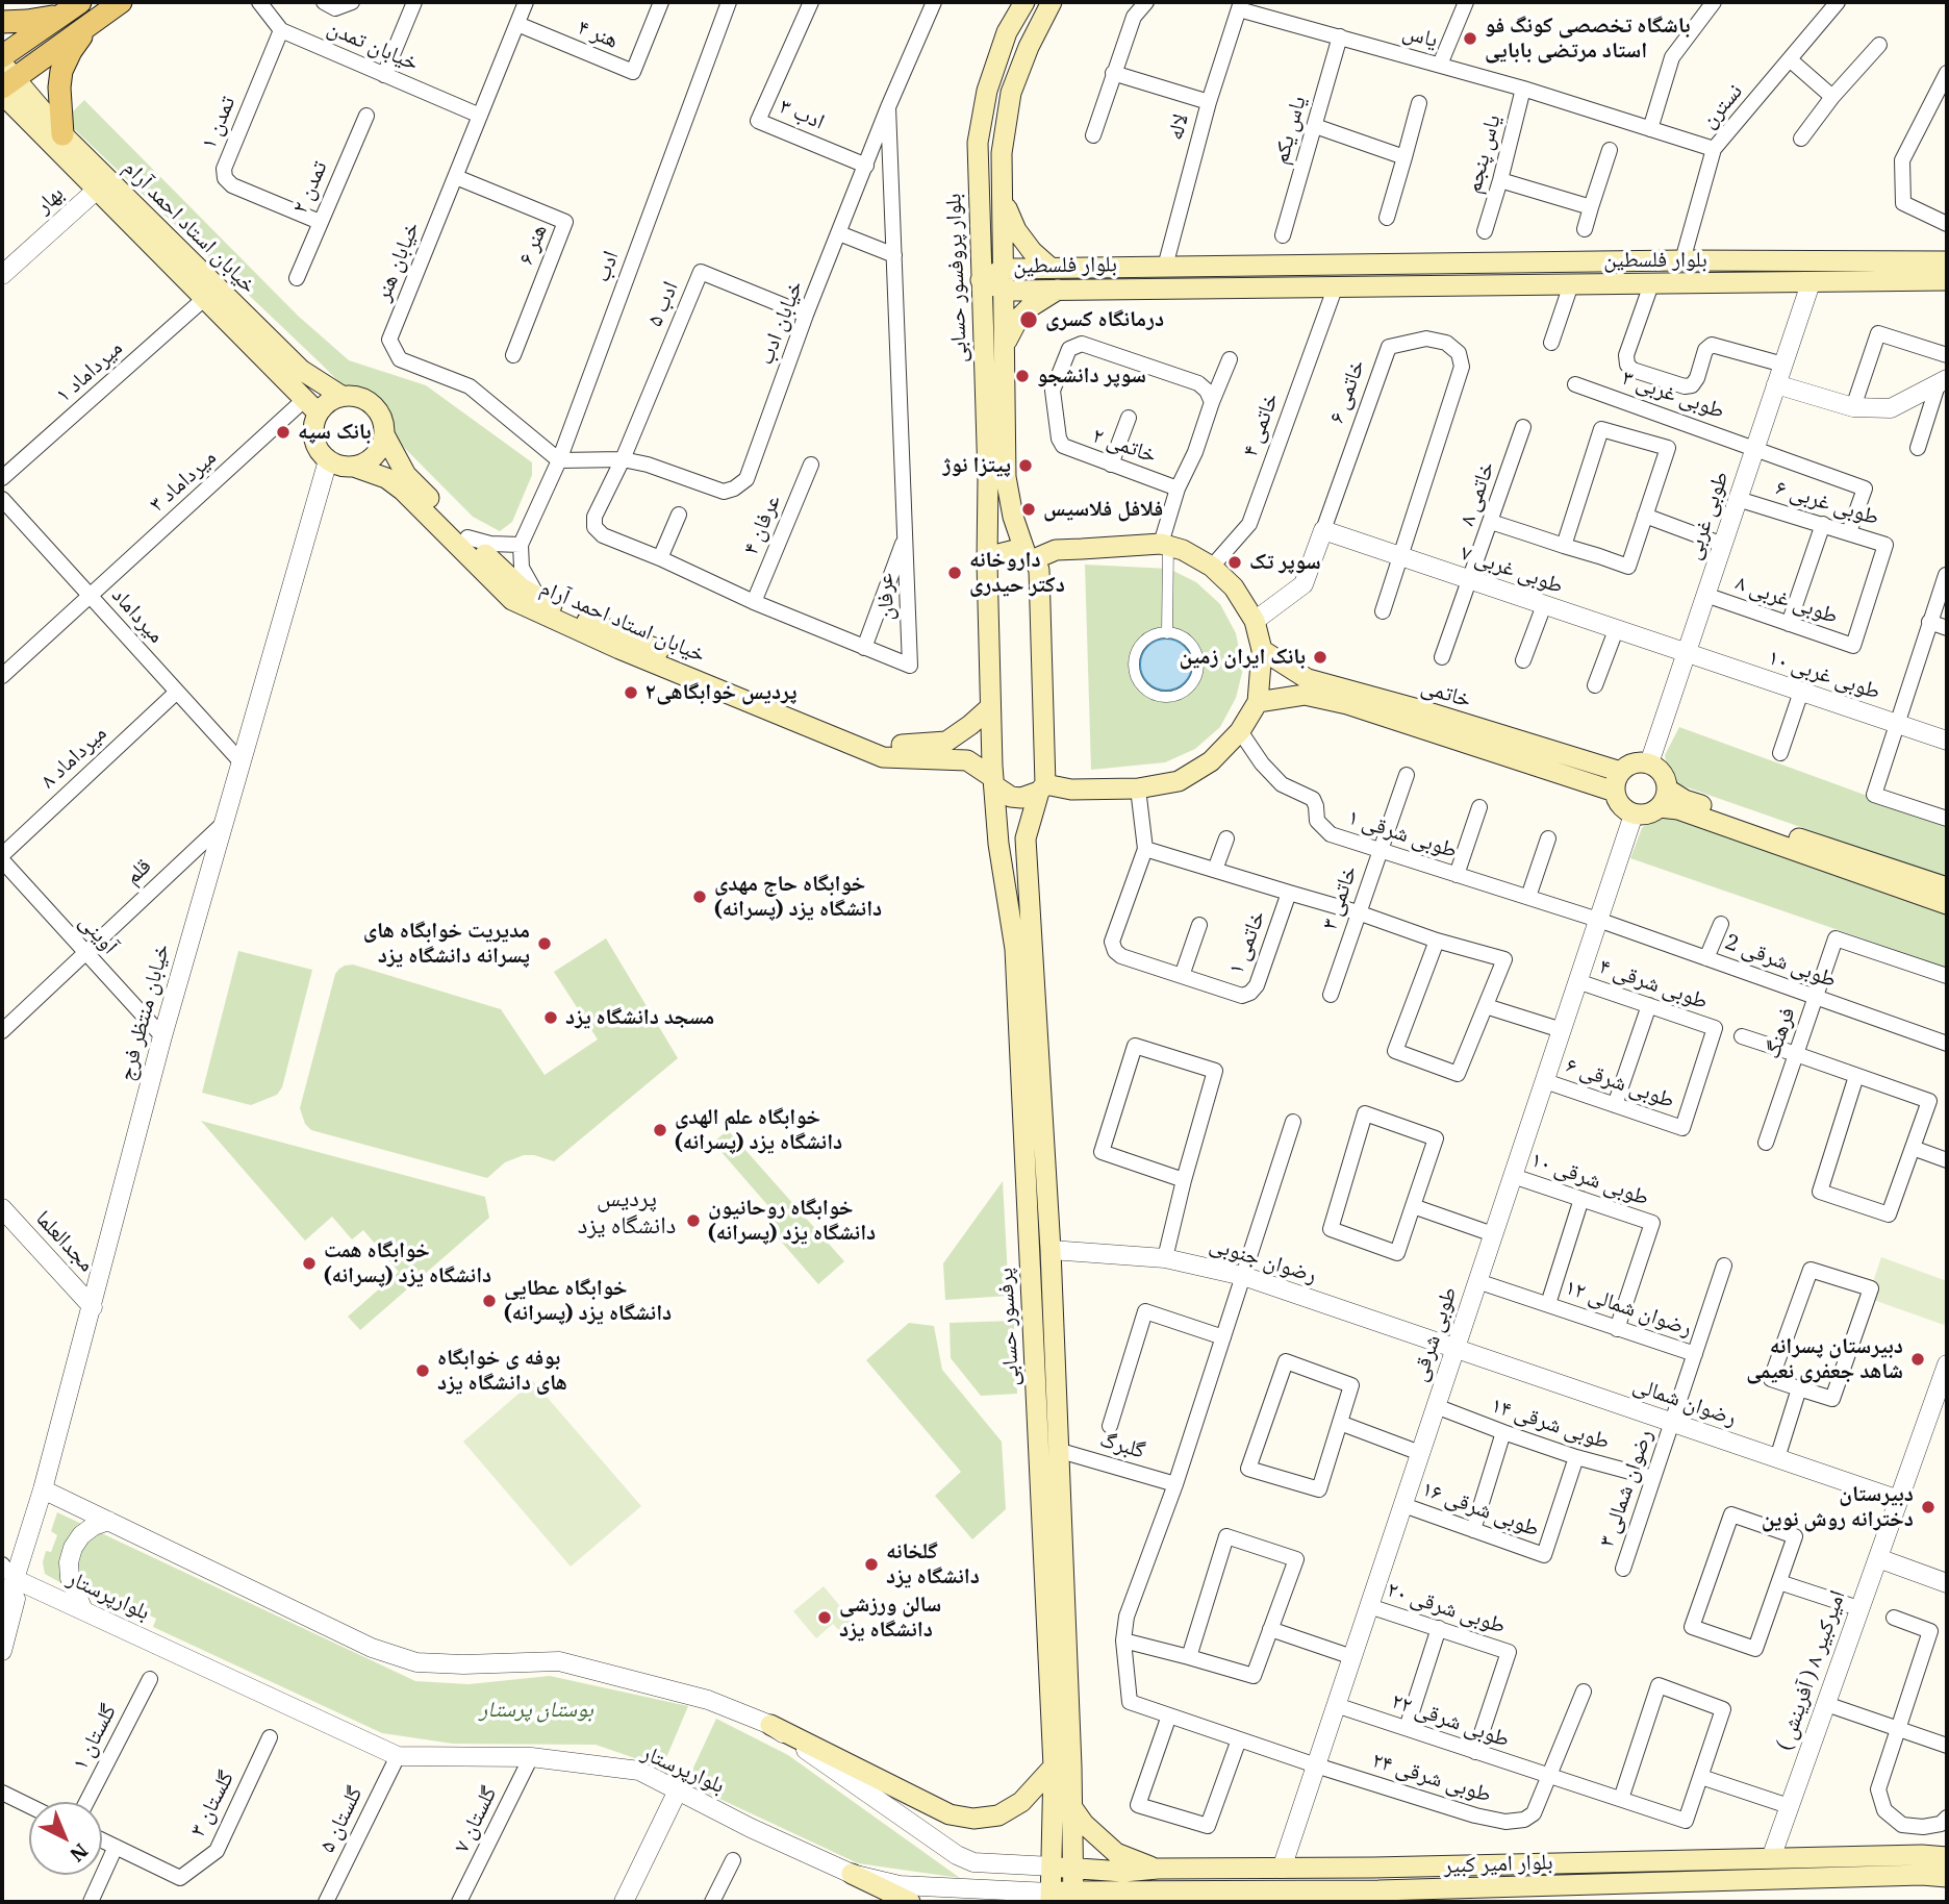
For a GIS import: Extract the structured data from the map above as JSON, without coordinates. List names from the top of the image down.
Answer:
{
  "streets": {
    "main road": [
      "خیابان استاد احمد آرام",
      "بلوار فلسطین",
      "بلوار پروفسور حسابی",
      "خاتمی",
      "پرفسور حسابی",
      "بلوار امیر کبیر"
    ],
    "street": [
      "هنر ۴",
      "یاس",
      "خیابان تمدن",
      "نسترن",
      "ادب ۳",
      "تمدن ۱",
      "لاله",
      "یاس یکم",
      "یاس پنجم",
      "تمدن ۲",
      "بهار",
      "هنر ۶",
      "خیابان هنر",
      "ادب",
      "ادب ۵",
      "خیابان ادب",
      "میرداماد ۱",
      "خاتمی ۶",
      "طوبی غربی ۳",
      "خاتمی ۴",
      "خاتمی ۲",
      "میرداماد ۳",
      "خاتمی ۸",
      "طوبی غربی ۶",
      "طوبی غربی",
      "عرفان ۴",
      "طوبی غربی ۷",
      "عرفان",
      "طوبی غربی ۸",
      "میرداماد",
      "طوبی غربی ۱۰",
      "میرداماد ۸",
      "طوبی شرقی ۱",
      "قلم",
      "خاتمی ۳",
      "آوینی",
      "خاتمی ۱",
      "طوبی شرقی 2",
      "طوبی شرقی ۴",
      "خیابان منتظر فرج",
      "فرهنگ",
      "طوبی شرقی ۶",
      "طوبی شرقی ۱۰",
      "مجدالعلما",
      "رضوان جنوبی",
      "رضوان شمالی ۱۲",
      "طوبی شرقی",
      "رضوان شمالی",
      "طوبی شرقی ۱۴",
      "گلبرگ",
      "رضوان شمالی ۳",
      "طوبی شرقی ۱۶",
      "بلوارپرستار",
      "طوبی شرقی ۲۰",
      "امیرکبیر ۸ ( آفرینش )",
      "طوبی شرقی ۲۲",
      "گلستان ۱",
      "طوبی شرقی ۲۴",
      "گلستان ۳",
      "گلستان ۵",
      "گلستان ۷"
    ]
  },
  "crossings": [
    ["هنر ۴", "خیابان هنر"],
    ["یاس", "نسترن"],
    ["یاس", "لاله"],
    ["یاس", "یاس یکم"],
    ["یاس", "یاس پنجم"],
    ["خیابان تمدن", "تمدن ۱"],
    ["خیابان تمدن", "خیابان هنر"],
    ["نسترن", "بلوار فلسطین"],
    ["ادب ۳", "خیابان ادب"],
    ["تمدن ۱", "تمدن ۲"],
    ["لاله", "بلوار فلسطین"],
    ["بهار", "خیابان استاد احمد آرام"],
    ["خیابان استاد احمد آرام", "میرداماد ۱"],
    ["خیابان استاد احمد آرام", "میرداماد ۳"],
    ["خیابان استاد احمد آرام", "خیابان منتظر فرج"],
    ["هنر ۶", "خیابان هنر"],
    ["بلوار فلسطین", "بلوار پروفسور حسابی"],
    ["بلوار فلسطین", "خاتمی ۴"],
    ["بلوار فلسطین", "طوبی غربی"],
    ["خیابان هنر", "ادب"],
    ["خیابان هنر", "خیابان ادب"],
    ["ادب", "خیابان ادب"],
    ["بلوار پروفسور حسابی", "پرفسور حسابی"],
    ["ادب ۵", "خیابان ادب"],
    ["ادب ۵", "عرفان"],
    ["خیابان ادب", "عرفان"],
    ["خاتمی ۶", "طوبی غربی ۷"],
    ["طوبی غربی ۳", "طوبی غربی ۶"],
    ["طوبی غربی ۳", "طوبی غربی"],
    ["میرداماد ۳", "میرداماد"],
    ["میرداماد ۳", "خیابان منتظر فرج"],
    ["خاتمی ۸", "طوبی غربی ۷"],
    ["طوبی غربی ۶", "طوبی غربی"],
    ["طوبی غربی ۶", "طوبی غربی ۸"],
    ["طوبی غربی", "طوبی غربی ۷"],
    ["طوبی غربی", "طوبی غربی ۸"],
    ["طوبی غربی", "طوبی غربی ۱۰"],
    ["طوبی غربی", "خاتمی"],
    ["طوبی غربی", "طوبی شرقی"],
    ["عرفان ۴", "عرفان"],
    ["طوبی غربی ۷", "طوبی غربی ۱۰"],
    ["میرداماد", "میرداماد ۸"],
    ["میرداماد", "خیابان منتظر فرج"],
    ["خاتمی", "طوبی شرقی"],
    ["طوبی شرقی ۱", "خاتمی ۳"],
    ["طوبی شرقی ۱", "طوبی شرقی 2"],
    ["طوبی شرقی ۱", "طوبی شرقی"],
    ["قلم", "آوینی"],
    ["قلم", "خیابان منتظر فرج"],
    ["آوینی", "خیابان منتظر فرج"],
    ["طوبی شرقی 2", "فرهنگ"],
    ["طوبی شرقی 2", "طوبی شرقی"],
    ["طوبی شرقی ۴", "طوبی شرقی ۶"],
    ["طوبی شرقی ۴", "طوبی شرقی"],
    ["خیابان منتظر فرج", "مجدالعلما"],
    ["خیابان منتظر فرج", "بلوارپرستار"],
    ["طوبی شرقی ۶", "طوبی شرقی"],
    ["طوبی شرقی ۱۰", "رضوان شمالی ۱۲"],
    ["طوبی شرقی ۱۰", "طوبی شرقی"],
    ["رضوان جنوبی", "پرفسور حسابی"],
    ["رضوان جنوبی", "طوبی شرقی"],
    ["رضوان جنوبی", "رضوان شمالی"],
    ["رضوان شمالی ۱۲", "طوبی شرقی"],
    ["رضوان شمالی ۱۲", "رضوان شمالی ۳"],
    ["پرفسور حسابی", "گلبرگ"],
    ["پرفسور حسابی", "بلوارپرستار"],
    ["پرفسور حسابی", "بلوار امیر کبیر"],
    ["طوبی شرقی", "رضوان شمالی"],
    ["طوبی شرقی", "طوبی شرقی ۱۴"],
    ["طوبی شرقی", "طوبی شرقی ۱۶"],
    ["طوبی شرقی", "طوبی شرقی ۲۰"],
    ["طوبی شرقی", "طوبی شرقی ۲۲"],
    ["طوبی شرقی", "طوبی شرقی ۲۴"],
    ["طوبی شرقی", "بلوار امیر کبیر"],
    ["رضوان شمالی", "رضوان شمالی ۳"],
    ["رضوان شمالی", "امیرکبیر ۸ ( آفرینش )"],
    ["طوبی شرقی ۱۴", "رضوان شمالی ۳"],
    ["طوبی شرقی ۱۴", "طوبی شرقی ۱۶"],
    ["بلوارپرستار", "گلستان ۵"],
    ["بلوارپرستار", "گلستان ۷"],
    ["بلوارپرستار", "بلوار امیر کبیر"],
    ["طوبی شرقی ۲۰", "طوبی شرقی ۲۲"],
    ["امیرکبیر ۸ ( آفرینش )", "بلوار امیر کبیر"],
    ["طوبی شرقی ۲۲", "طوبی شرقی ۲۴"]
  ],
  "districts": ["پردیس دانشگاه یزد"],
  "parks": ["بوستان پرستار"],
  "places": [
    "باشگاه تخصصی کونگ فو استاد مرتضی بابایی",
    "درمانگاه کسری",
    "سوپر دانشجو",
    "بانک سپه",
    "پیتزا نوژ",
    "فلافل فلاسیس",
    "سوپر تک",
    "داروخانه دکتر حیدری",
    "بانک ایران زمین",
    "پردیس خوابگاهی٢",
    "خوابگاه حاج مهدی (پسرانه) دانشگاه یزد",
    "مدیریت خوابگاه های پسرانه دانشگاه یزد",
    "مسجد دانشگاه یزد",
    "خوابگاه علم الهدی (پسرانه) دانشگاه یزد",
    "خوابگاه روحانیون (پسرانه) دانشگاه یزد",
    "خوابگاه همت (پسرانه) دانشگاه یزد",
    "خوابگاه عطایی (پسرانه) دانشگاه یزد",
    "دبیرستان پسرانه شاهد جعفری نعیمی",
    "بوفه ی خوابگاه های دانشگاه یزد",
    "دبیرستان دخترانه روش نوین",
    "گلخانه دانشگاه یزد",
    "سالن ورزشی دانشگاه یزد"
  ],
  "north": "bottom right"
}
